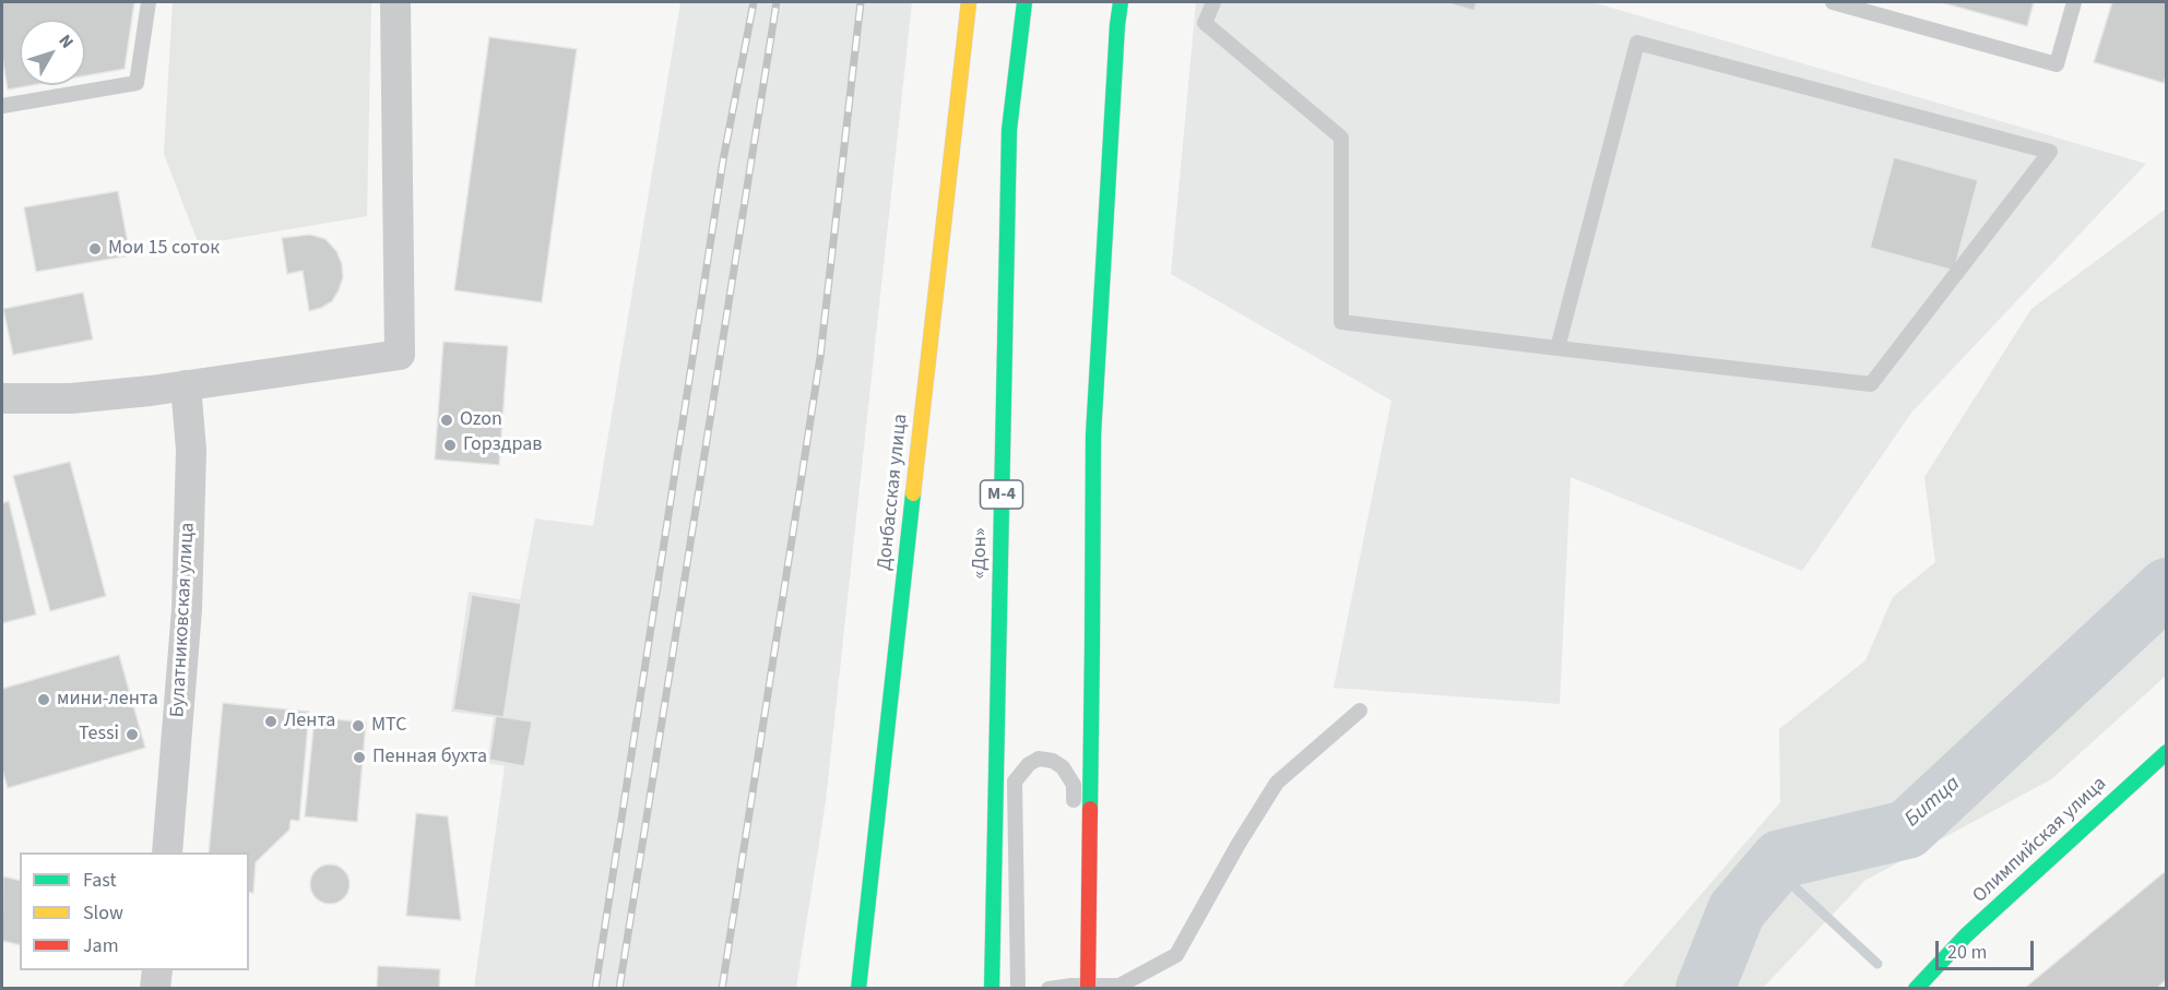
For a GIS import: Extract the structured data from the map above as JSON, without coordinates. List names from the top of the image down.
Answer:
{
  "streets": {
    "main road": [
      "Донбасская улица",
      "М-4",
      "«Дон»",
      "Олимпийская улица"
    ],
    "street": ["Булатниковская улица"]
  },
  "water": ["Битца"],
  "places": [
    "Мои 15 соток",
    "Ozon",
    "Горздрав",
    "мини-лента",
    "Лента",
    "МТС",
    "Tessi",
    "Пенная бухта"
  ],
  "legend": ["Fast", "Slow", "Jam"],
  "scale_bar": "20 m",
  "north": "top right"
}
